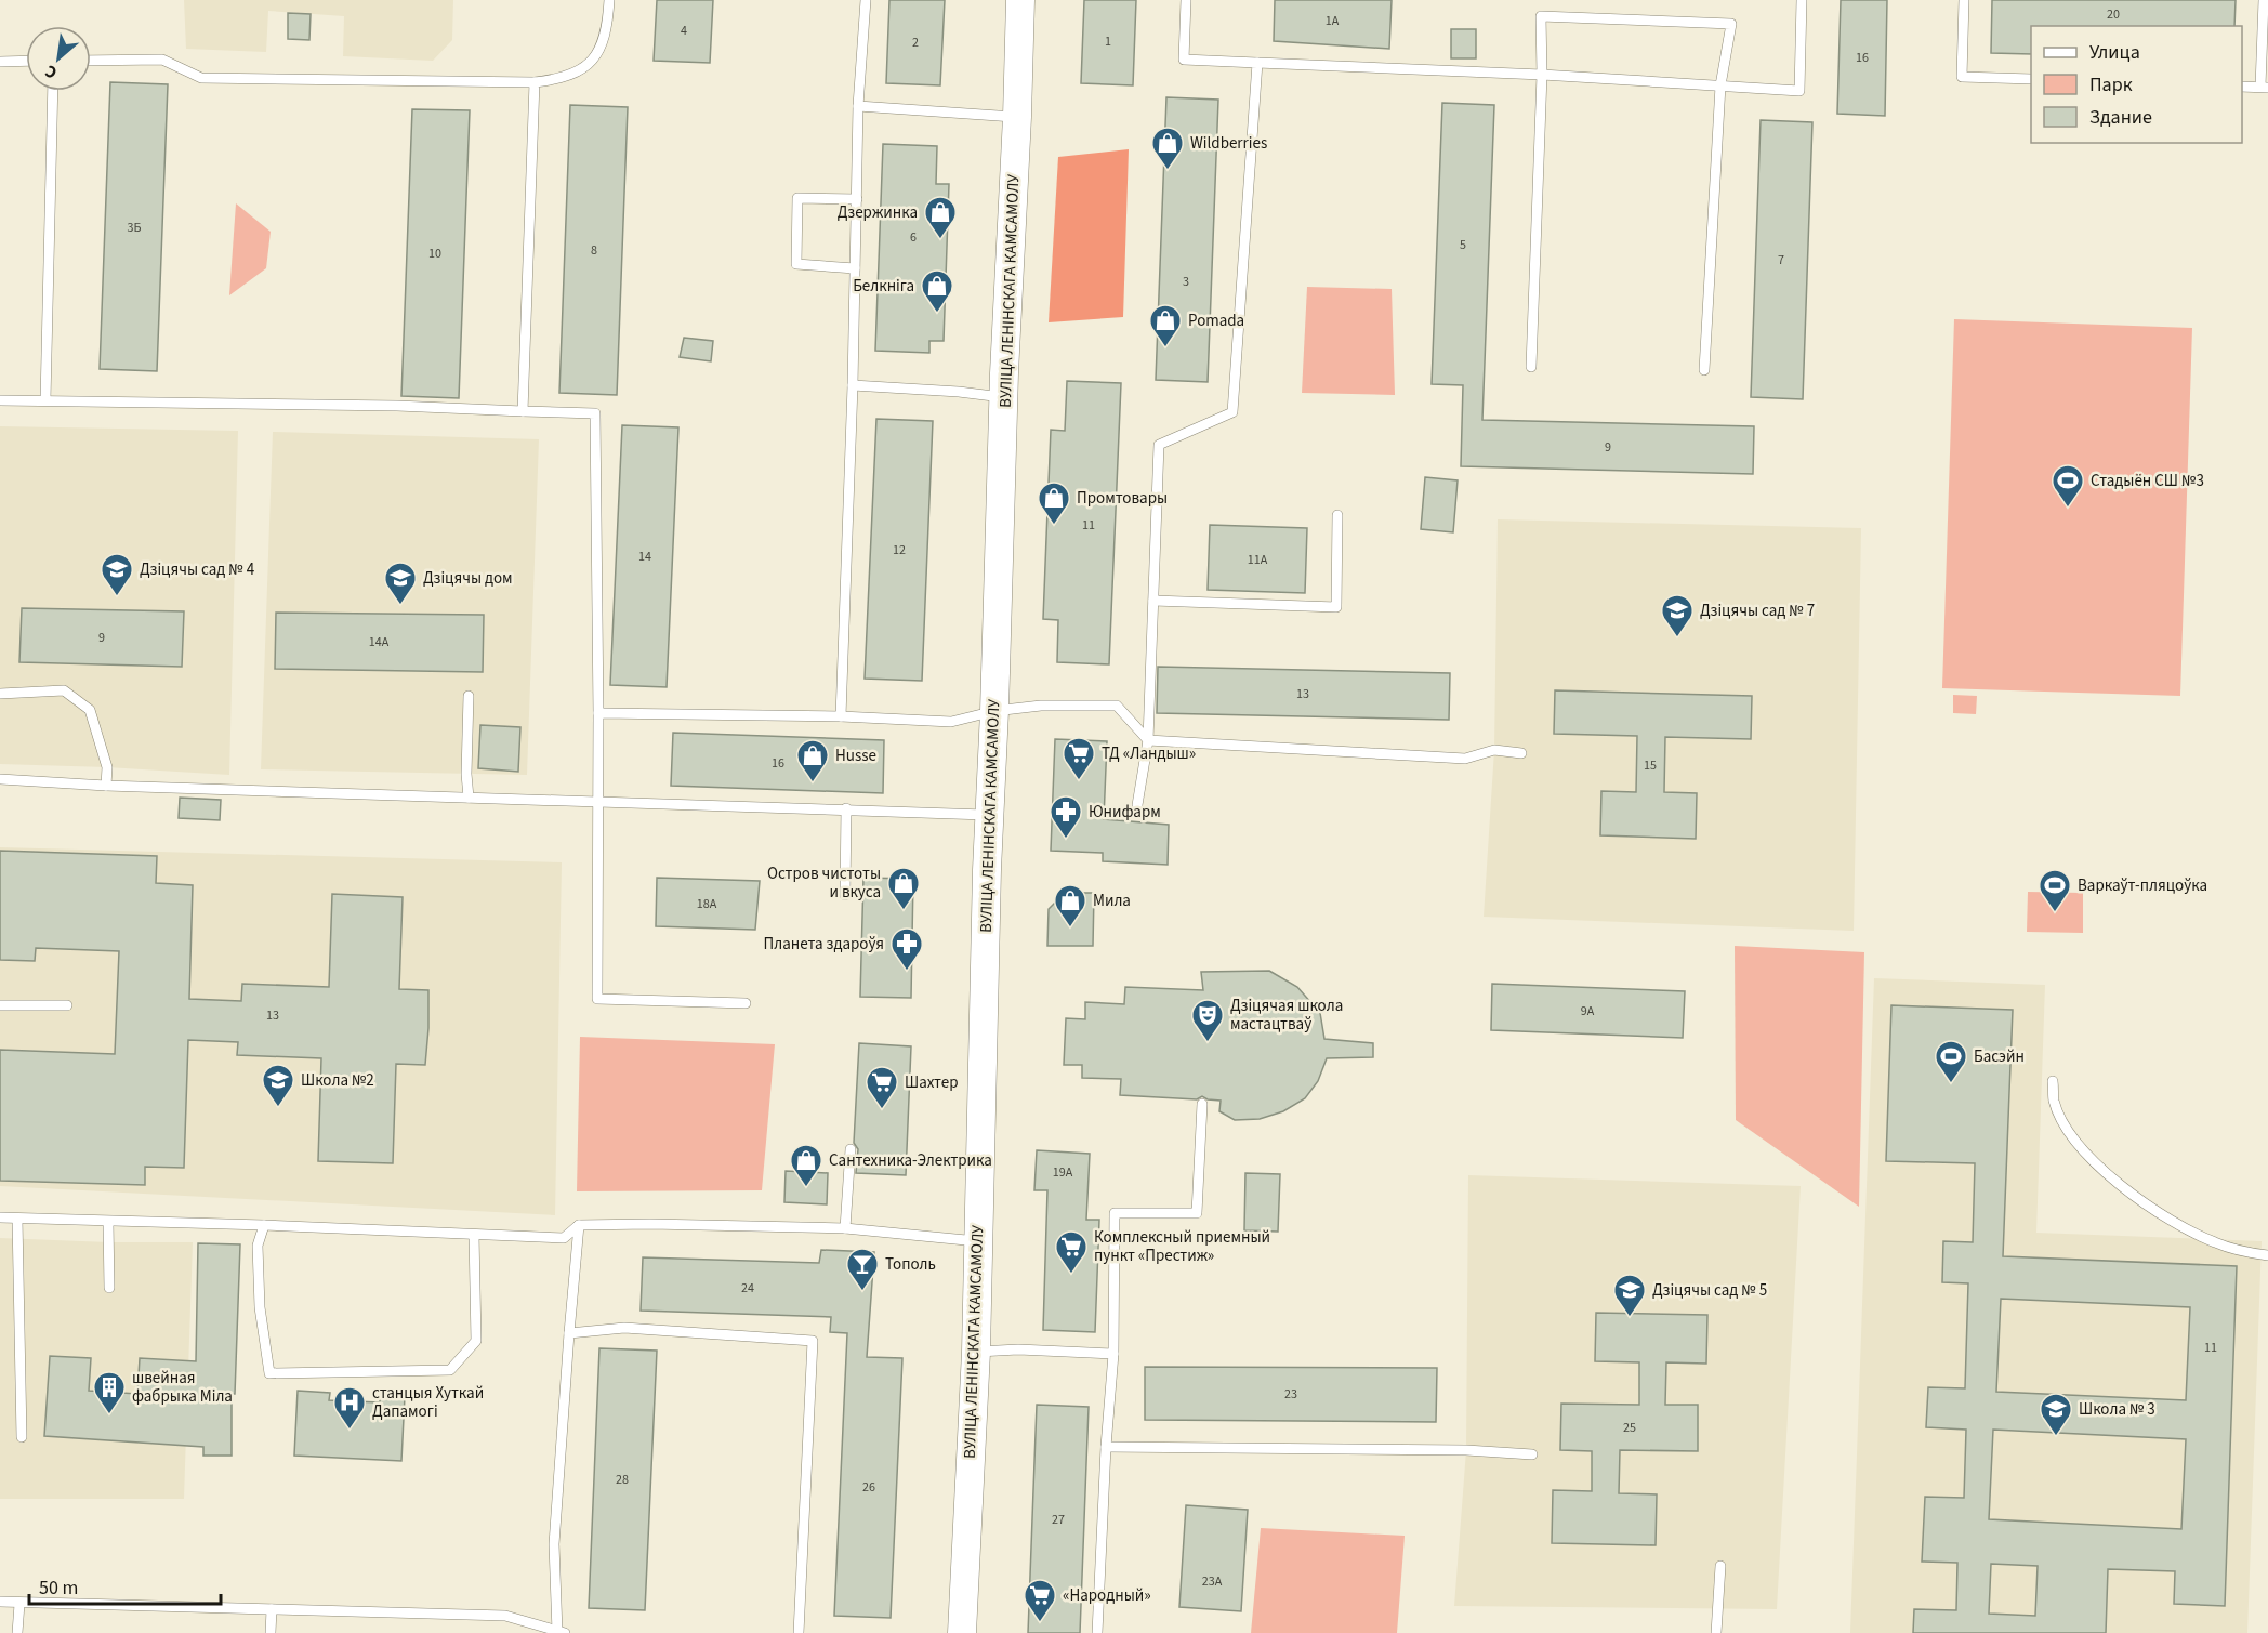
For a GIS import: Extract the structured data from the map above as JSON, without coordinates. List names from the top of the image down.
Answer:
{
  "streets": {
    "main road": ["ВУЛІЦА ЛЕНІНСКАГА КАМСАМОЛУ"]
  },
  "places": {
    "shop": [
      "Wildberries",
      "Дзержинка",
      "Белкніга",
      "Pomada",
      "Промтовары",
      "Husse",
      "Остров чистоты и вкуса",
      "Мила",
      "Сантехника-Электрика"
    ],
    "sports": ["Стадыён СШ №3", "Варкаўт-пляцоўка", "Басэйн"],
    "school or university": [
      "Дзіцячы сад № 4",
      "Дзіцячы дом",
      "Дзіцячы сад № 7",
      "Школа №2",
      "Дзіцячы сад № 5",
      "Школа № 3"
    ],
    "supermarket": [
      "ТД «Ландыш»",
      "Шахтер",
      "Комплексный приемный пункт «Престиж»",
      "«Народный»"
    ],
    "pharmacy": ["Юнифарм", "Планета здароўя"],
    "theatre": ["Дзіцячая школа мастацтваў"],
    "bar": ["Тополь"],
    "building": ["швейная фабрыка Міла"],
    "hospital": ["станцыя Хуткай Дапамогі"]
  },
  "house_numbers": [
    "20",
    "1А",
    "4",
    "1",
    "2",
    "16",
    "3Б",
    "6",
    "5",
    "8",
    "10",
    "7",
    "3",
    "9",
    "11",
    "12",
    "14",
    "11А",
    "9",
    "14А",
    "13",
    "16",
    "15",
    "18А",
    "9А",
    "13",
    "19А",
    "24",
    "11",
    "23",
    "25",
    "28",
    "26",
    "27",
    "23А"
  ],
  "legend": ["Улица", "Парк", "Здание"],
  "scale_bar": "50 m",
  "north": "bottom left"
}
